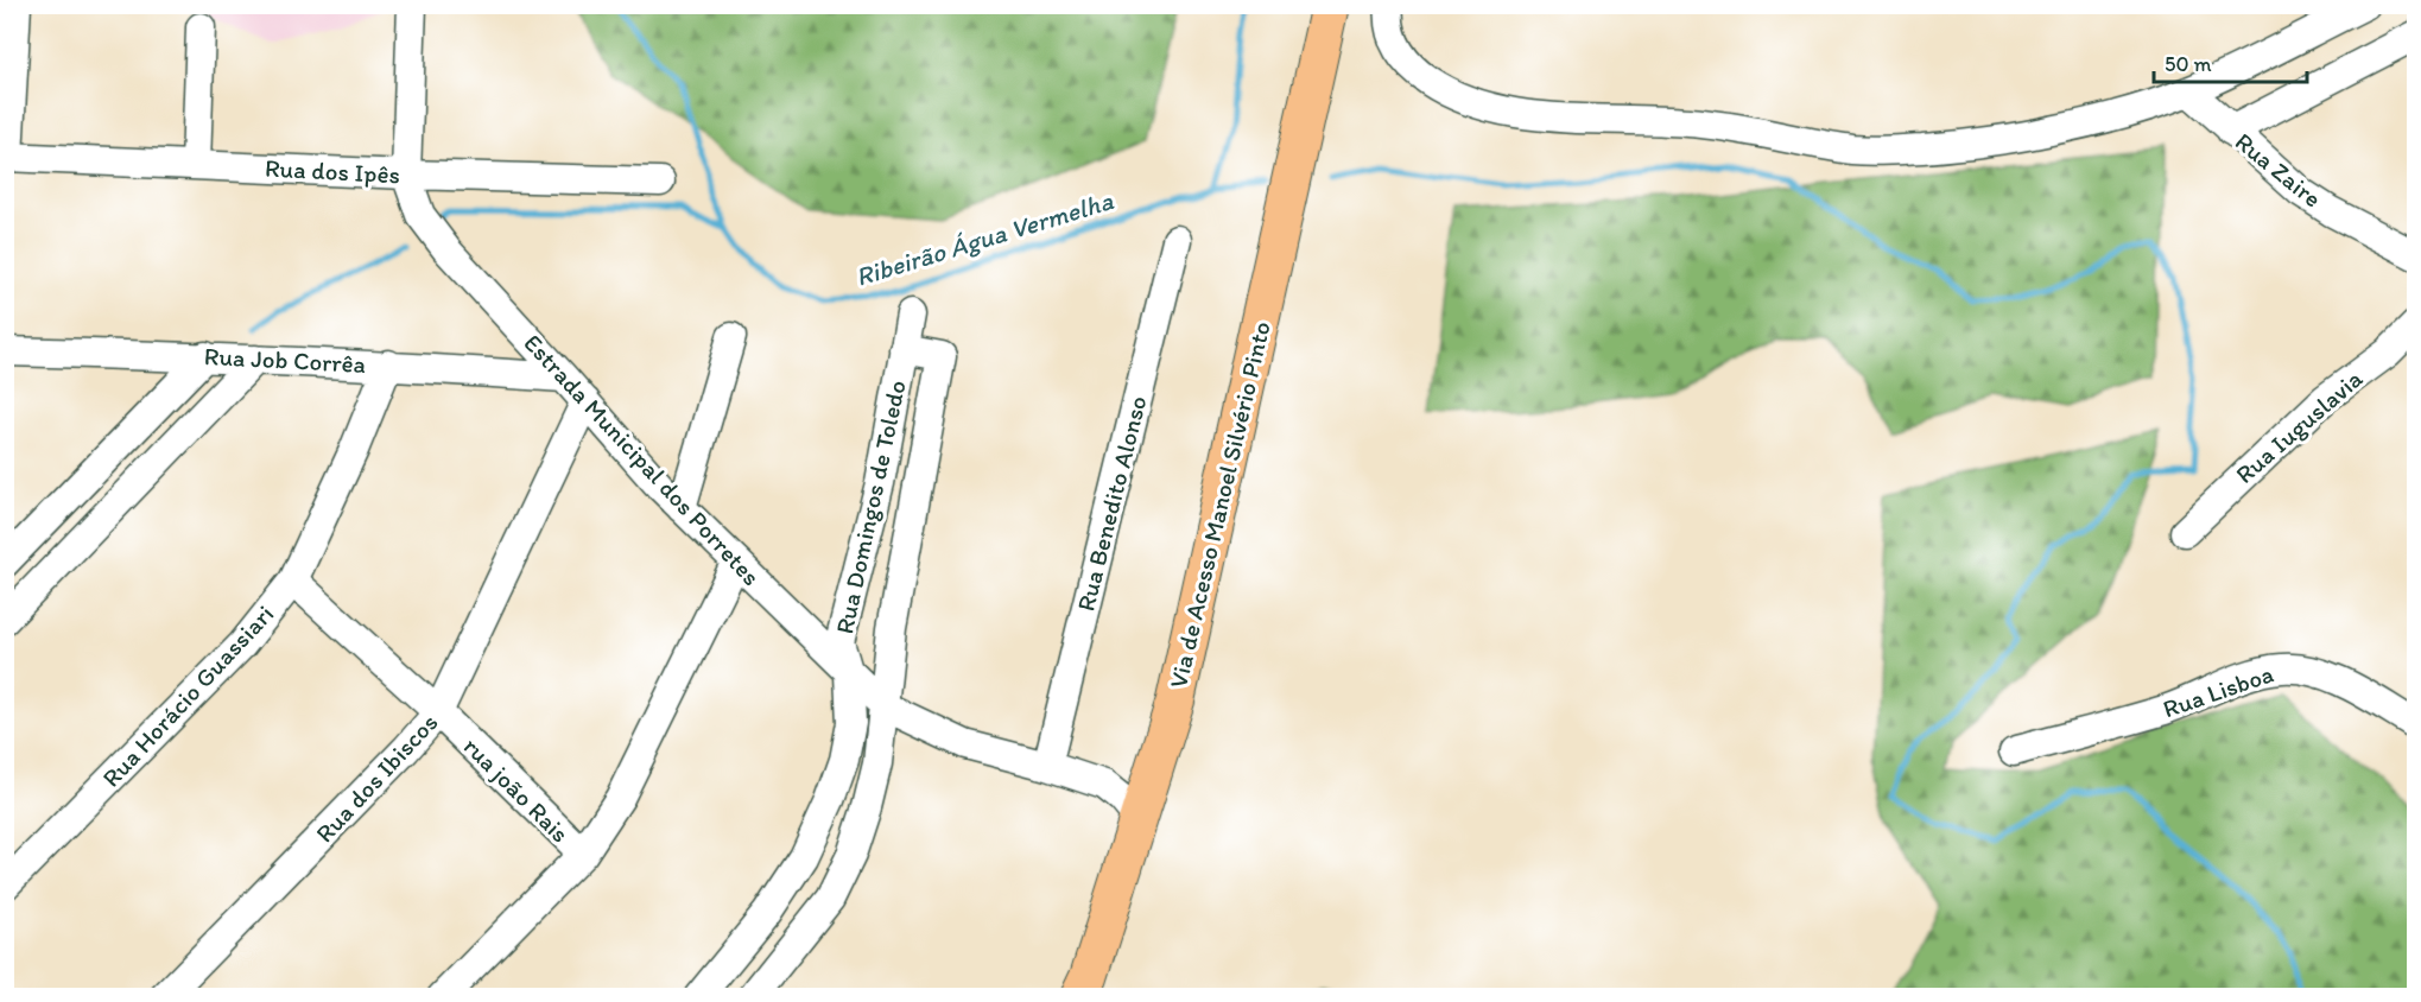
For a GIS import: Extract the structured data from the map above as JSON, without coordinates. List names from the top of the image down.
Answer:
{
  "streets": {
    "main road": ["Via de Acesso Manoel Silvério Pinto"],
    "street": [
      "Rua Zaire",
      "Rua dos Ipês",
      "Rua Job Corrêa",
      "Rua Iuguslavia",
      "Estrada Municipal dos Porretes",
      "Rua Benedito Alonso",
      "Rua Domingos de Toledo",
      "Rua Lisboa",
      "Rua Horácio Guassiari",
      "Rua dos Ibiscos",
      "rua joão Rais"
    ]
  },
  "crossings": [
    ["Rua dos Ipês", "Estrada Municipal dos Porretes"],
    ["Rua Job Corrêa", "Estrada Municipal dos Porretes"],
    ["Rua Job Corrêa", "Rua Horácio Guassiari"],
    ["Estrada Municipal dos Porretes", "Rua Benedito Alonso"],
    ["Estrada Municipal dos Porretes", "Via de Acesso Manoel Silvério Pinto"],
    ["Estrada Municipal dos Porretes", "Rua Domingos de Toledo"],
    ["Estrada Municipal dos Porretes", "Rua dos Ibiscos"],
    ["Rua Horácio Guassiari", "rua joão Rais"],
    ["Rua dos Ibiscos", "rua joão Rais"]
  ],
  "water": ["Ribeirão Água Vermelha"],
  "scale_bar": "50 m"
}
